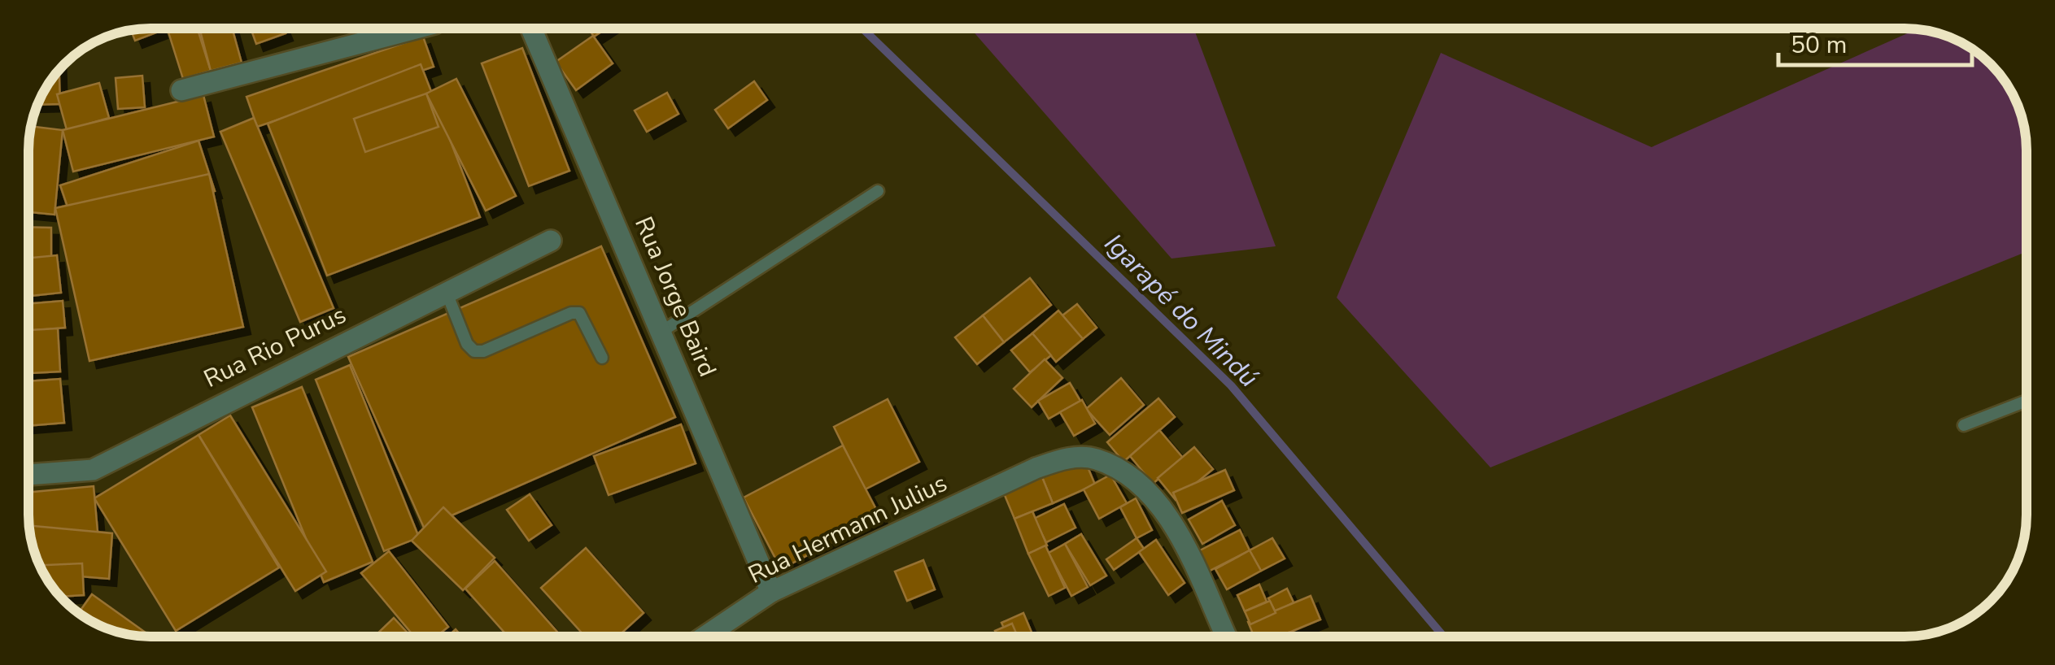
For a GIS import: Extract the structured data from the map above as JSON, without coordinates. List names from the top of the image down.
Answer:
{
  "streets": {
    "street": ["Rua Jorge Baird", "Rua Rio Purus", "Rua Hermann Julius"]
  },
  "crossings": [
    ["Rua Jorge Baird", "Rua Hermann Julius"]
  ],
  "water": ["Igarapé do Mindú"],
  "scale_bar": "50 m"
}
